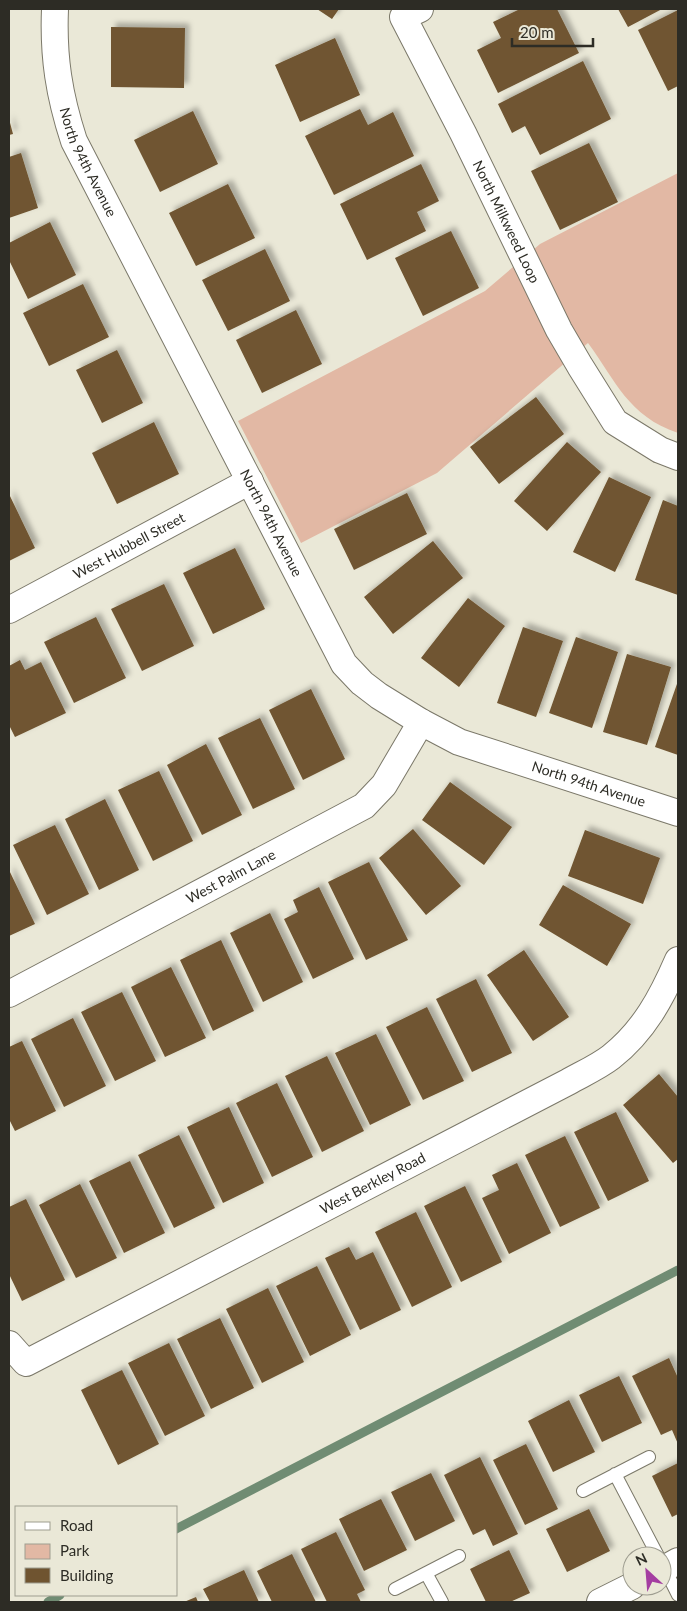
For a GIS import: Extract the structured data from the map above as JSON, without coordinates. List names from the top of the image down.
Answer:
{
  "streets": {
    "street": [
      "North 94th Avenue",
      "North Milkweed Loop",
      "West Hubbell Street",
      "West Palm Lane",
      "West Berkley Road"
    ]
  },
  "crossings": [
    ["North 94th Avenue", "West Hubbell Street"],
    ["North 94th Avenue", "West Palm Lane"]
  ],
  "legend": ["Road", "Park", "Building"],
  "scale_bar": "20 m",
  "north": "top left"
}
